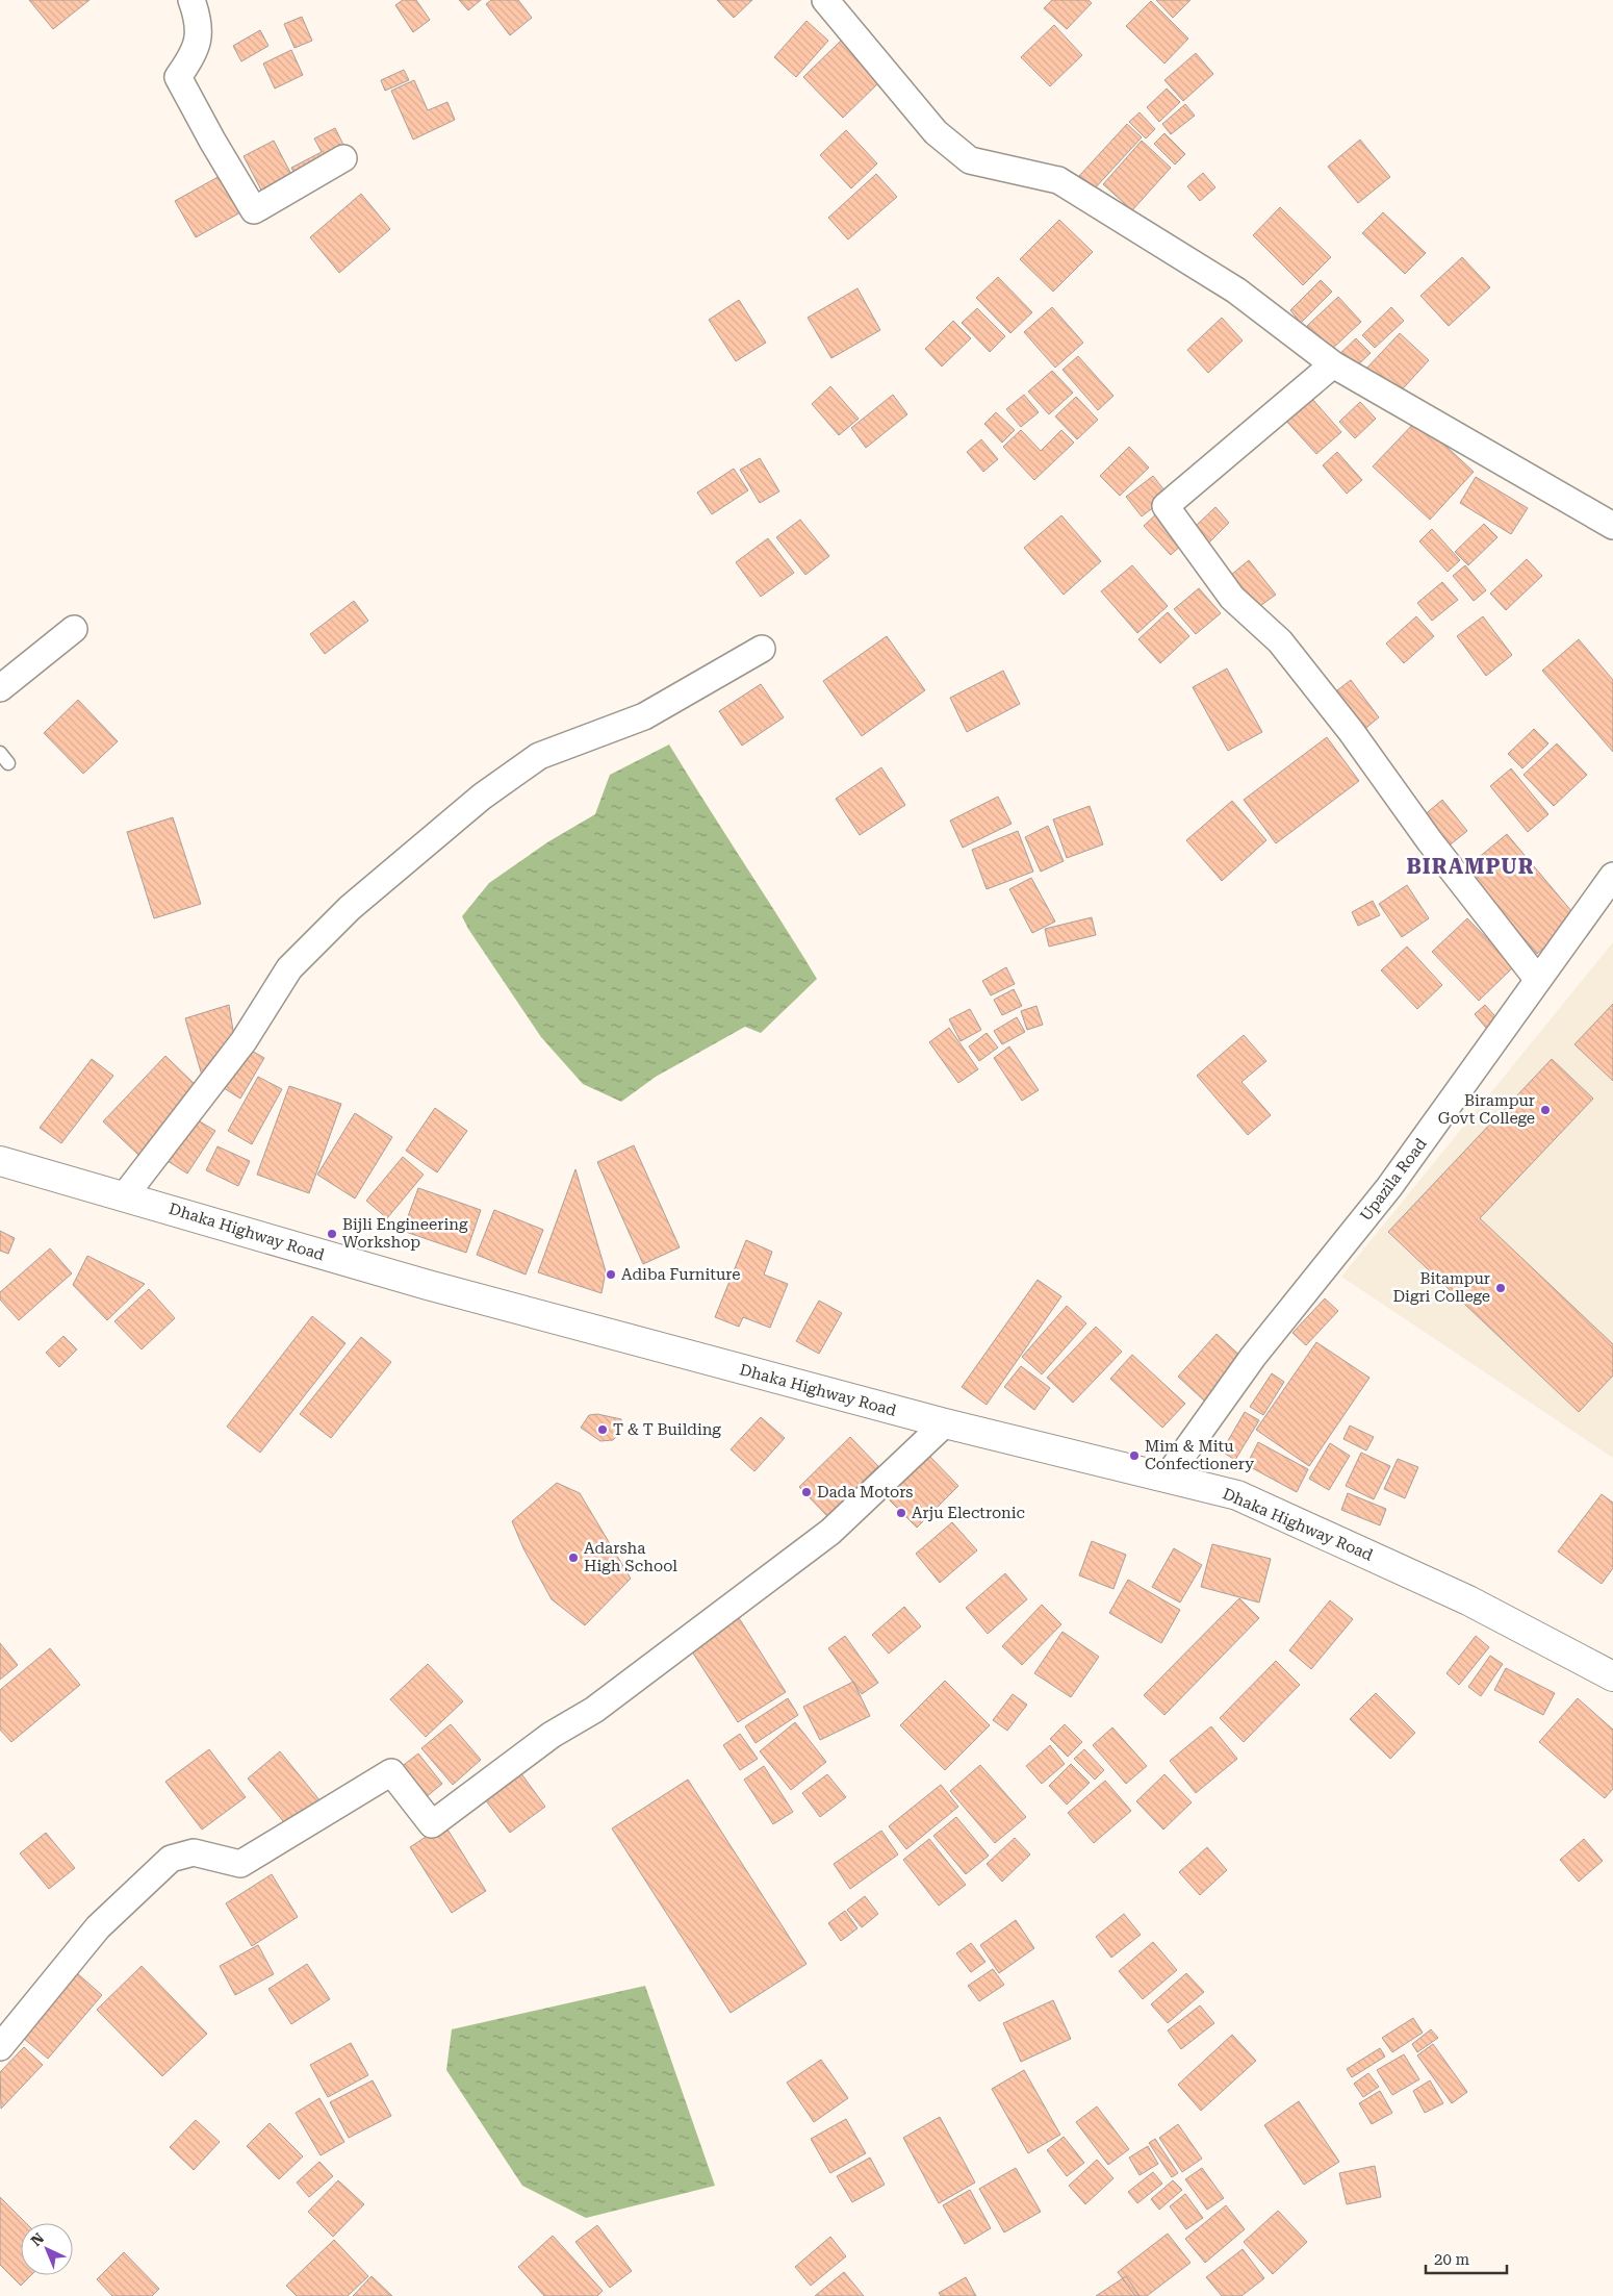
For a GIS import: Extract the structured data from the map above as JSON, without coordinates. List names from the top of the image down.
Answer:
{
  "streets": {
    "main road": ["Dhaka Highway Road"],
    "street": ["Upazila Road"]
  },
  "crossings": [
    ["Upazila Road", "Dhaka Highway Road"]
  ],
  "districts": ["BIRAMPUR"],
  "places": [
    "Birampur Govt College",
    "Bijli Engineering Workshop",
    "Adiba Furniture",
    "Bitampur Digri College",
    "T & T Building",
    "Mim & Mitu Confectionery",
    "Dada Motors",
    "Arju Electronic",
    "Adarsha High School"
  ],
  "scale_bar": "20 m",
  "north": "top left"
}
